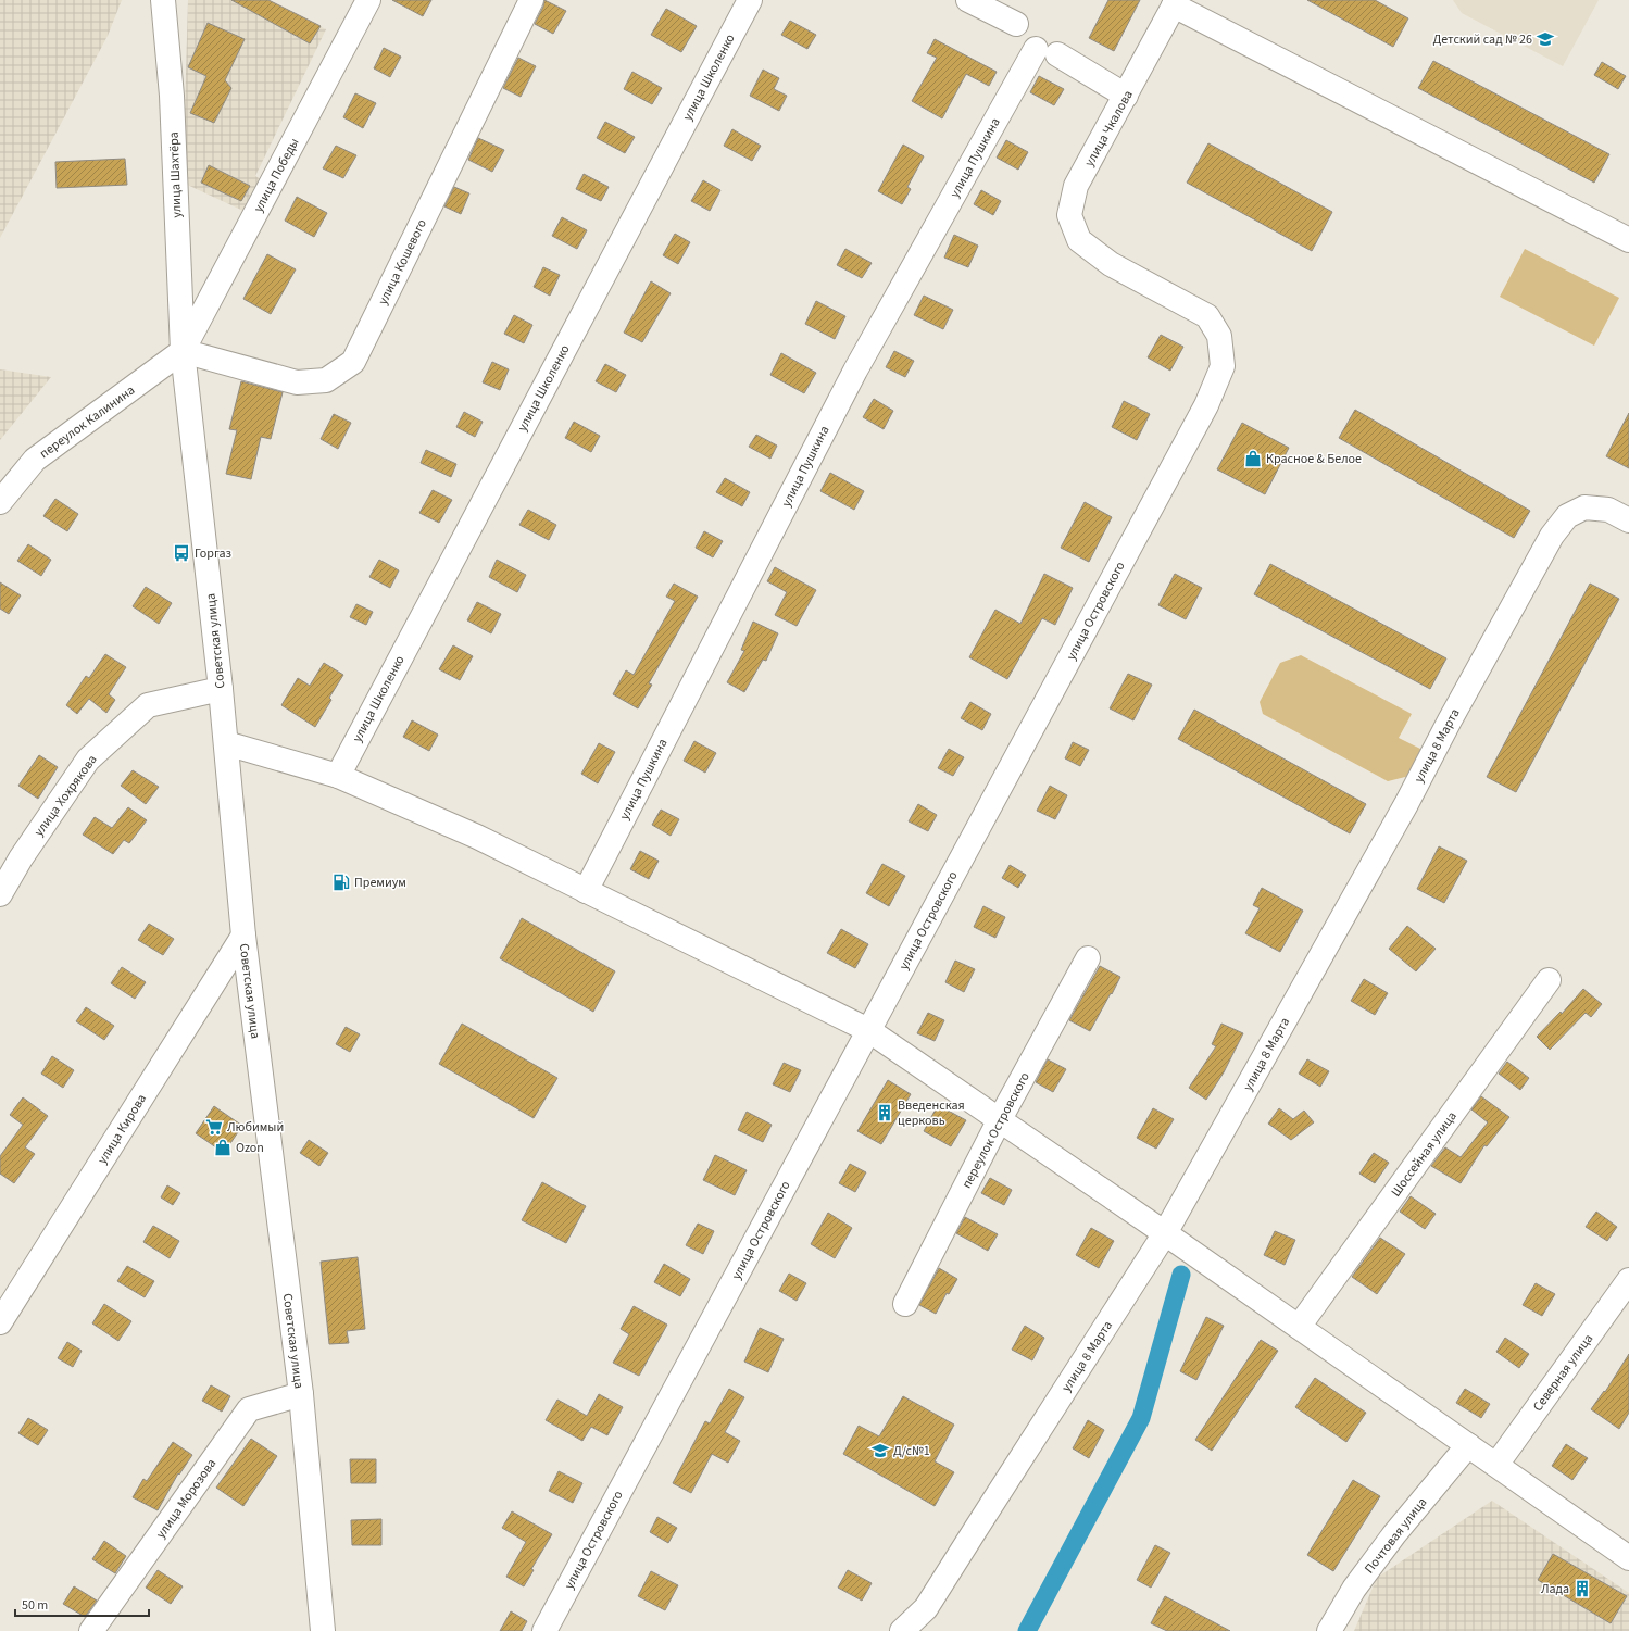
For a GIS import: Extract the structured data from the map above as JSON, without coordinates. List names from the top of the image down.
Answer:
{
  "streets": {
    "street": [
      "улица Школенко",
      "улица Чкалова",
      "улица Пушкина",
      "улица Шахтёра",
      "улица Победы",
      "улица Кошевого",
      "переулок Калинина",
      "улица Островского",
      "Советская улица",
      "улица 8 Марта",
      "улица Хохрякова",
      "улица Кирова",
      "переулок Островского",
      "Шоссейная улица",
      "Северная улица",
      "улица Морозова",
      "Почтовая улица"
    ]
  },
  "crossings": [
    ["улица Чкалова", "улица Пушкина"],
    ["улица Чкалова", "улица Островского"],
    ["улица Шахтёра", "улица Победы"],
    ["улица Шахтёра", "улица Кошевого"],
    ["улица Шахтёра", "переулок Калинина"],
    ["улица Шахтёра", "Советская улица"],
    ["улица Победы", "улица Кошевого"],
    ["улица Победы", "переулок Калинина"],
    ["улица Победы", "Советская улица"],
    ["улица Кошевого", "переулок Калинина"],
    ["улица Кошевого", "Советская улица"],
    ["переулок Калинина", "Советская улица"],
    ["Советская улица", "улица Хохрякова"],
    ["Советская улица", "улица Кирова"],
    ["Советская улица", "улица Морозова"]
  ],
  "places": {
    "school or university": ["Детский сад № 26", "Д/с№1"],
    "shop": ["Красное & Белое", "Ozon"],
    "bus stop": ["Горгаз"],
    "fuel station": ["Премиум"],
    "building": ["Введенская церковь", "Лада"],
    "supermarket": ["Любимый"]
  },
  "scale_bar": "50 m"
}
